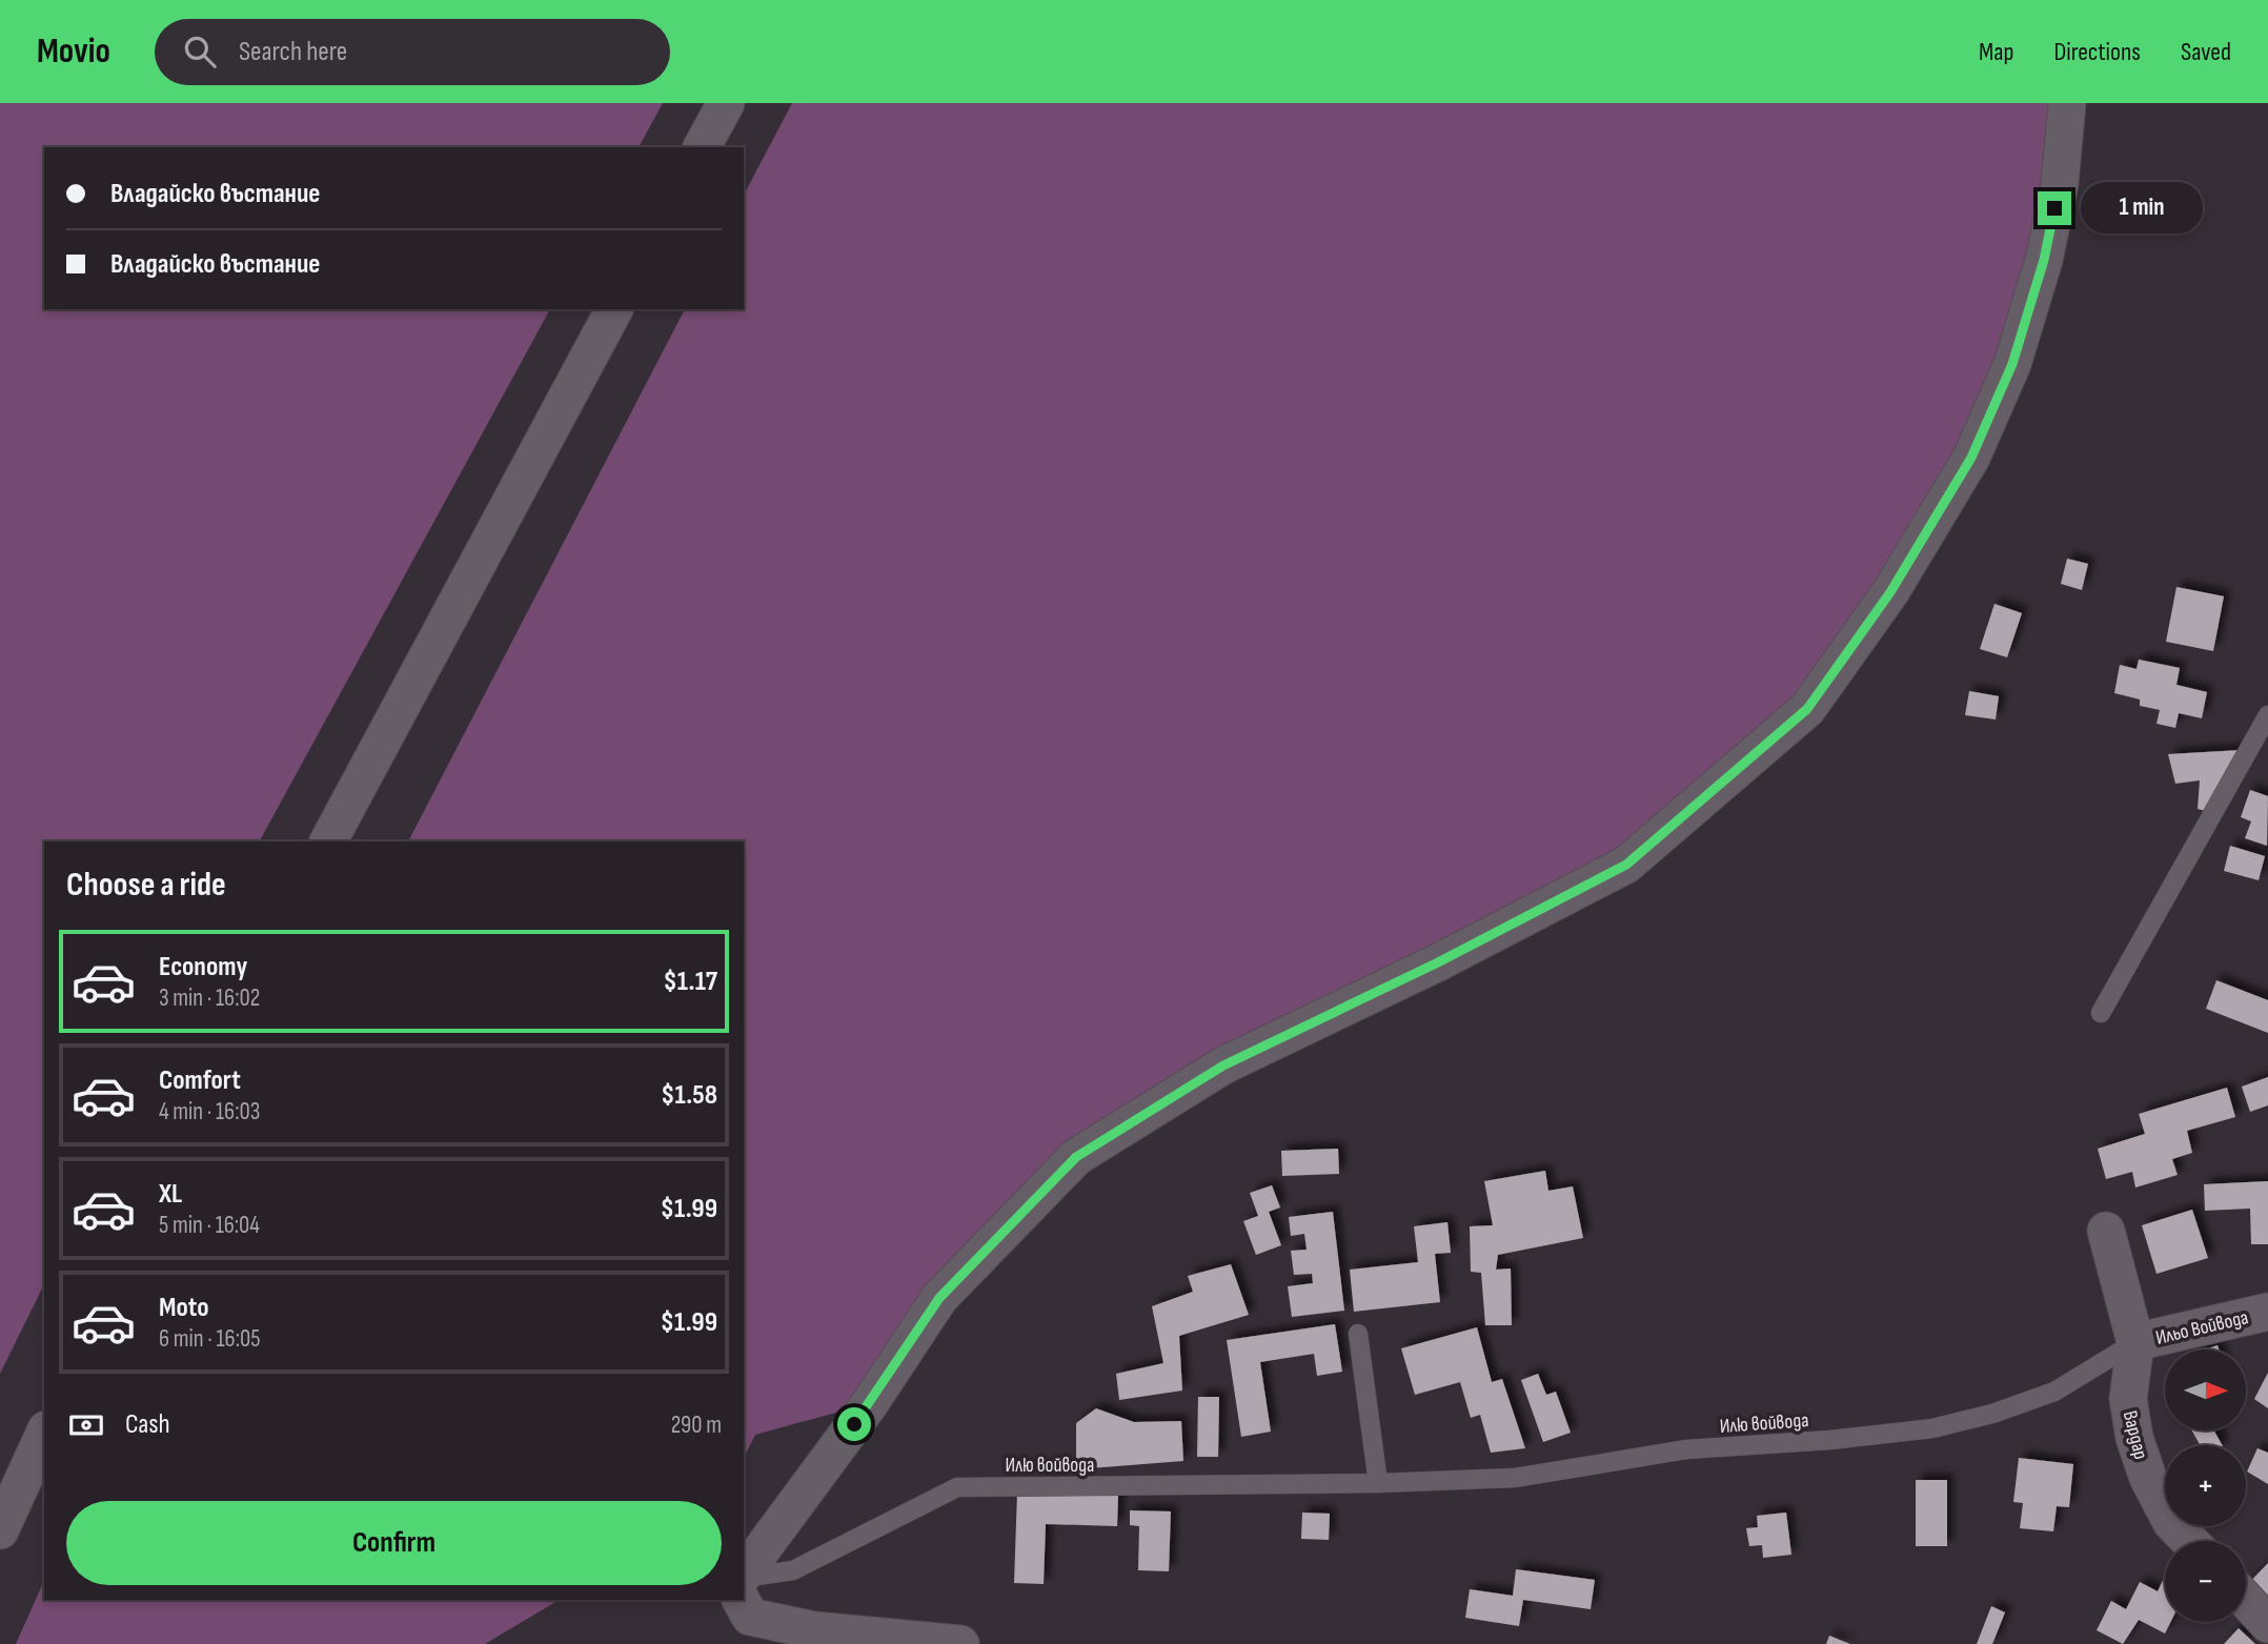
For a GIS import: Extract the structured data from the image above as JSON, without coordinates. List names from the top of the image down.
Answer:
{
  "streets": {
    "street": ["Ильо Войвода", "Вардар"],
    "lane": ["Илю войвода"]
  },
  "crossings": [
    ["Ильо Войвода", "Илю войвода"],
    ["Ильо Войвода", "Вардар"],
    ["Илю войвода", "Вардар"]
  ],
  "north": "right",
  "page": {
    "header": "Movio",
    "search": "Search here",
    "nav": ["Map", "Directions", "Saved"],
    "banner": ["Владайско въстание", "Владайско въстание"],
    "bubble": "1 min",
    "heading": "Choose a ride",
    "list": [
      {
        "name": "Economy",
        "note": "3 min · 16:02",
        "value": "$1.17"
      },
      {
        "name": "Comfort",
        "note": "4 min · 16:03",
        "value": "$1.58"
      },
      {
        "name": "XL",
        "note": "5 min · 16:04",
        "value": "$1.99"
      },
      {
        "name": "Moto",
        "note": "6 min · 16:05",
        "value": "$1.99"
      }
    ],
    "map_buttons": ["+", "−"],
    "pay": ["Cash", "290 m"],
    "buttons": "Confirm"
  }
}
